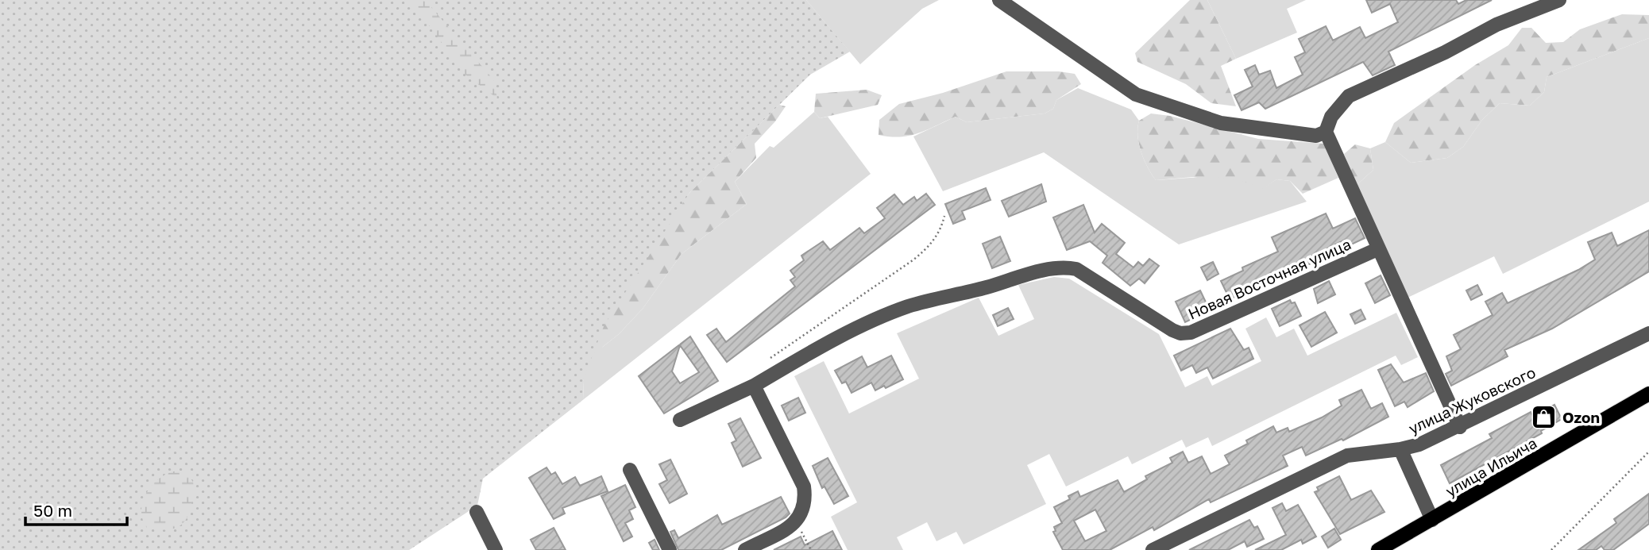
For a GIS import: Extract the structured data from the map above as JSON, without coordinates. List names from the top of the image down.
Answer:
{
  "streets": {
    "main road": ["улица Ильича"],
    "street": ["Новая Восточная улица", "улица Жуковского"]
  },
  "places": {
    "shop": ["Ozon"]
  },
  "scale_bar": "50 m"
}
